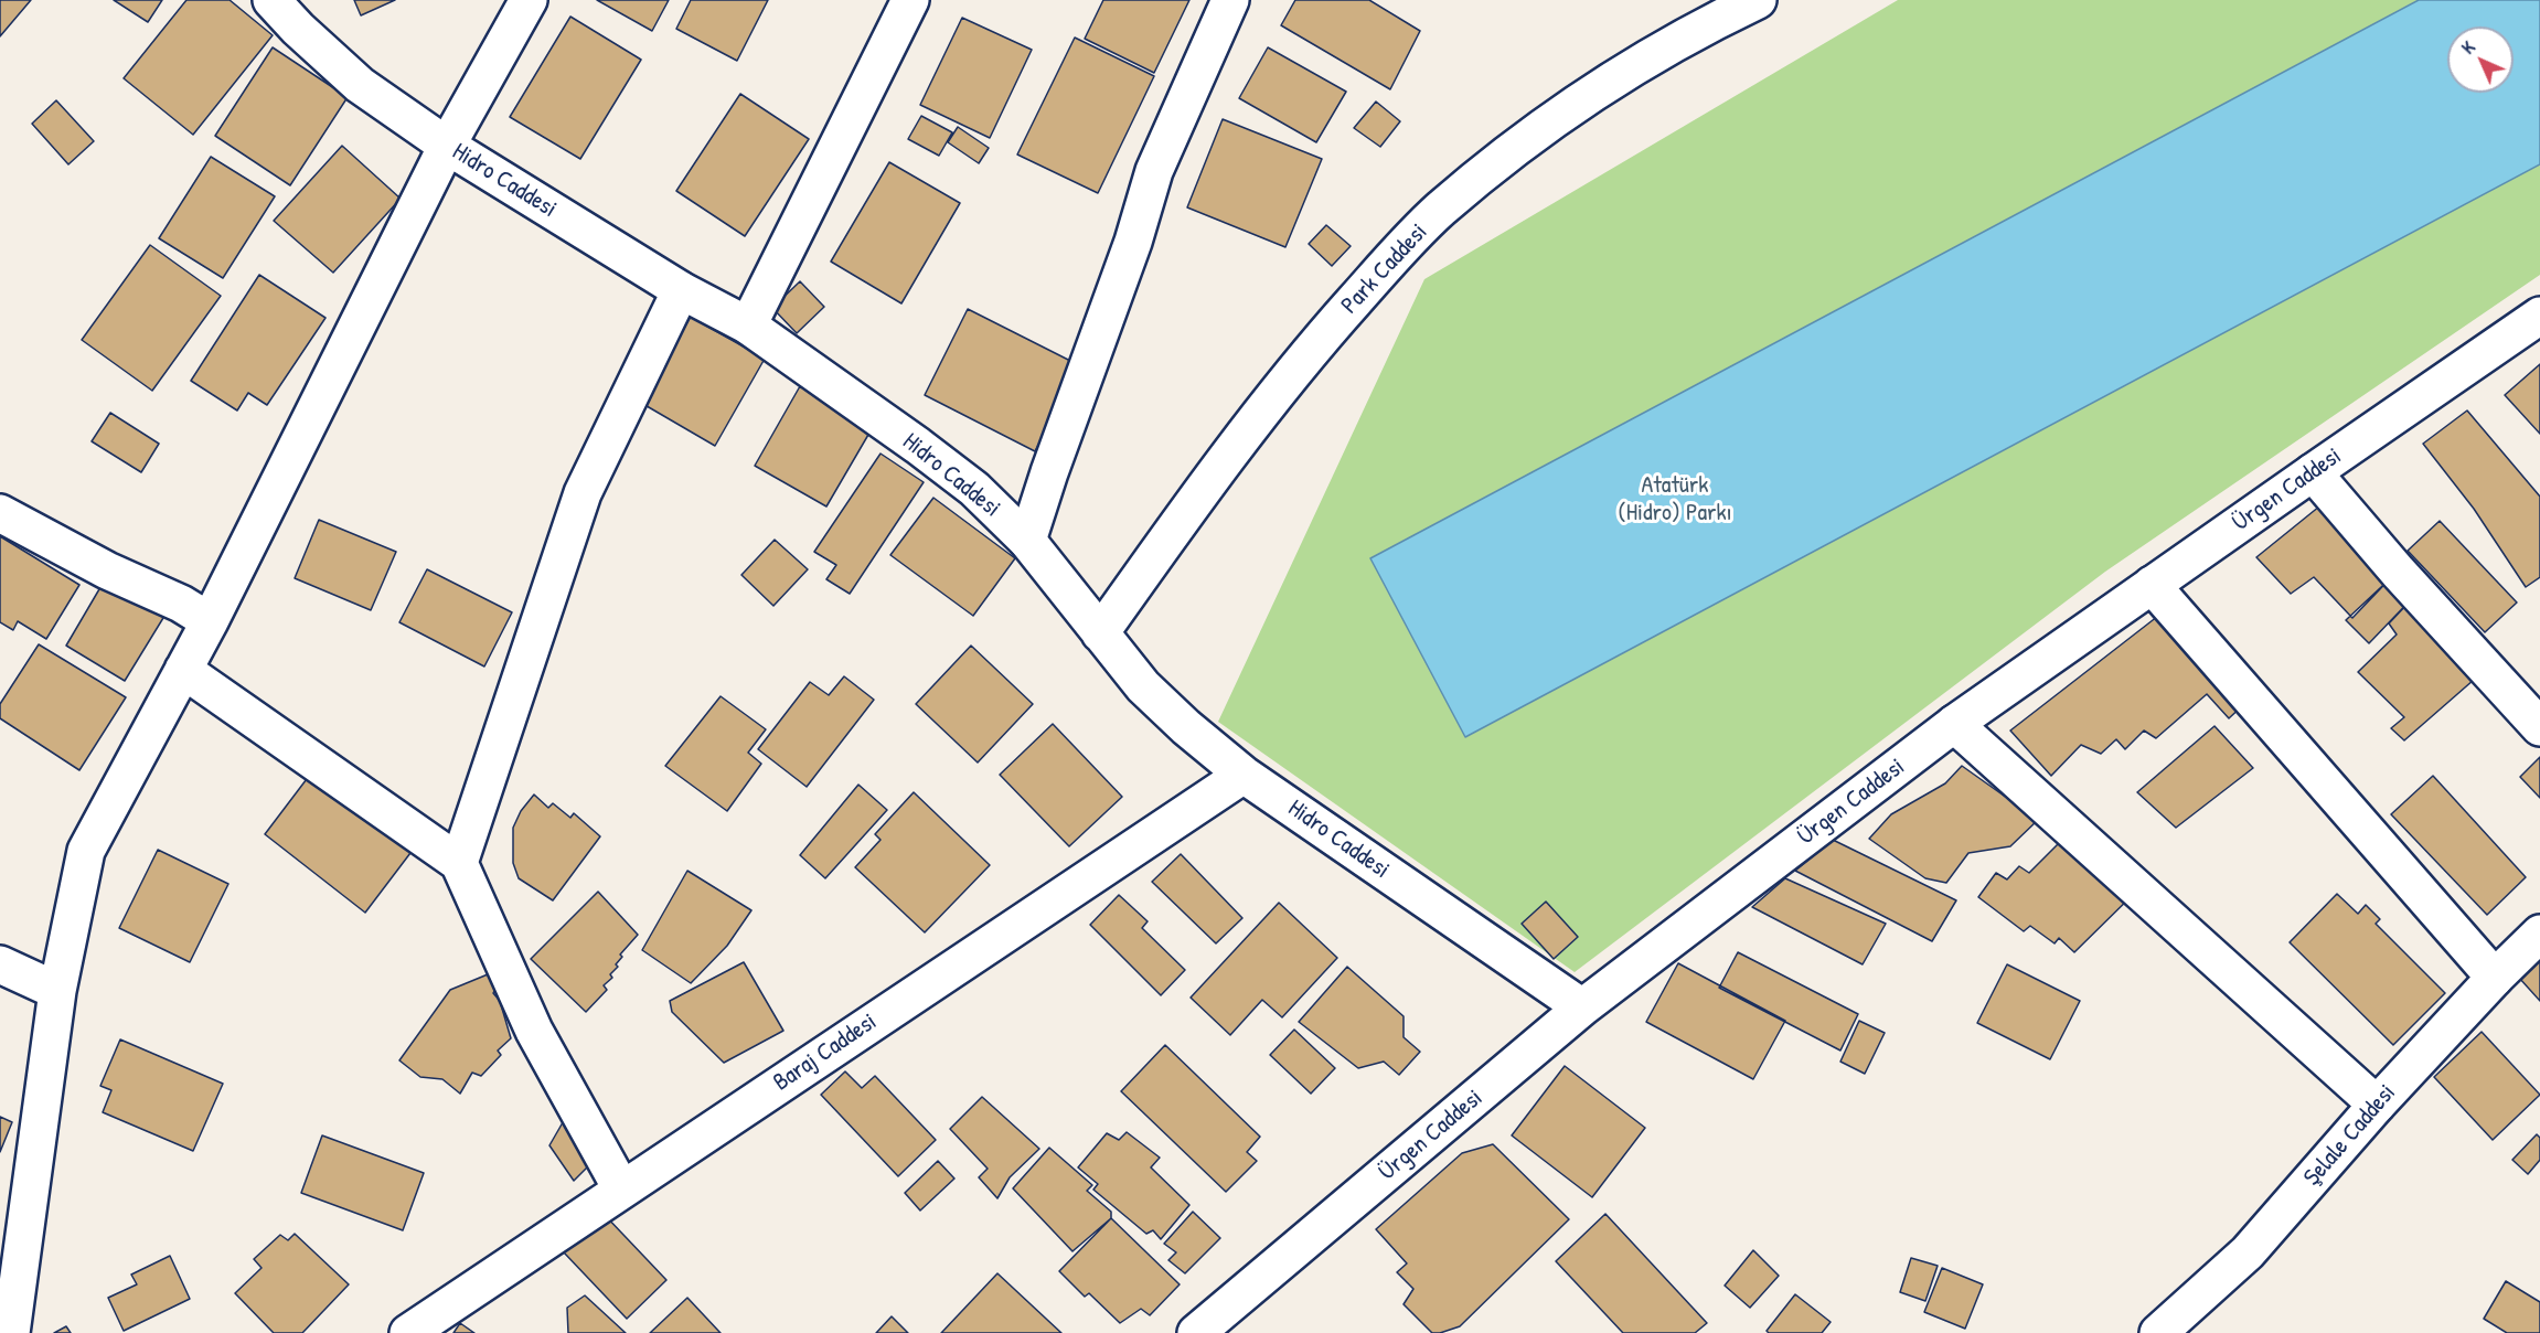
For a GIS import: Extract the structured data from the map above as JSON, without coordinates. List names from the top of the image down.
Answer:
{
  "streets": {
    "street": [
      "Hidro Caddesi",
      "Park Caddesi",
      "Ürgen Caddesi",
      "Baraj Caddesi",
      "Şelale Caddesi"
    ]
  },
  "crossings": [
    ["Hidro Caddesi", "Park Caddesi"],
    ["Hidro Caddesi", "Ürgen Caddesi"],
    ["Hidro Caddesi", "Baraj Caddesi"]
  ],
  "parks": ["Atatürk (Hidro) Parkı"],
  "north": "top left"
}
